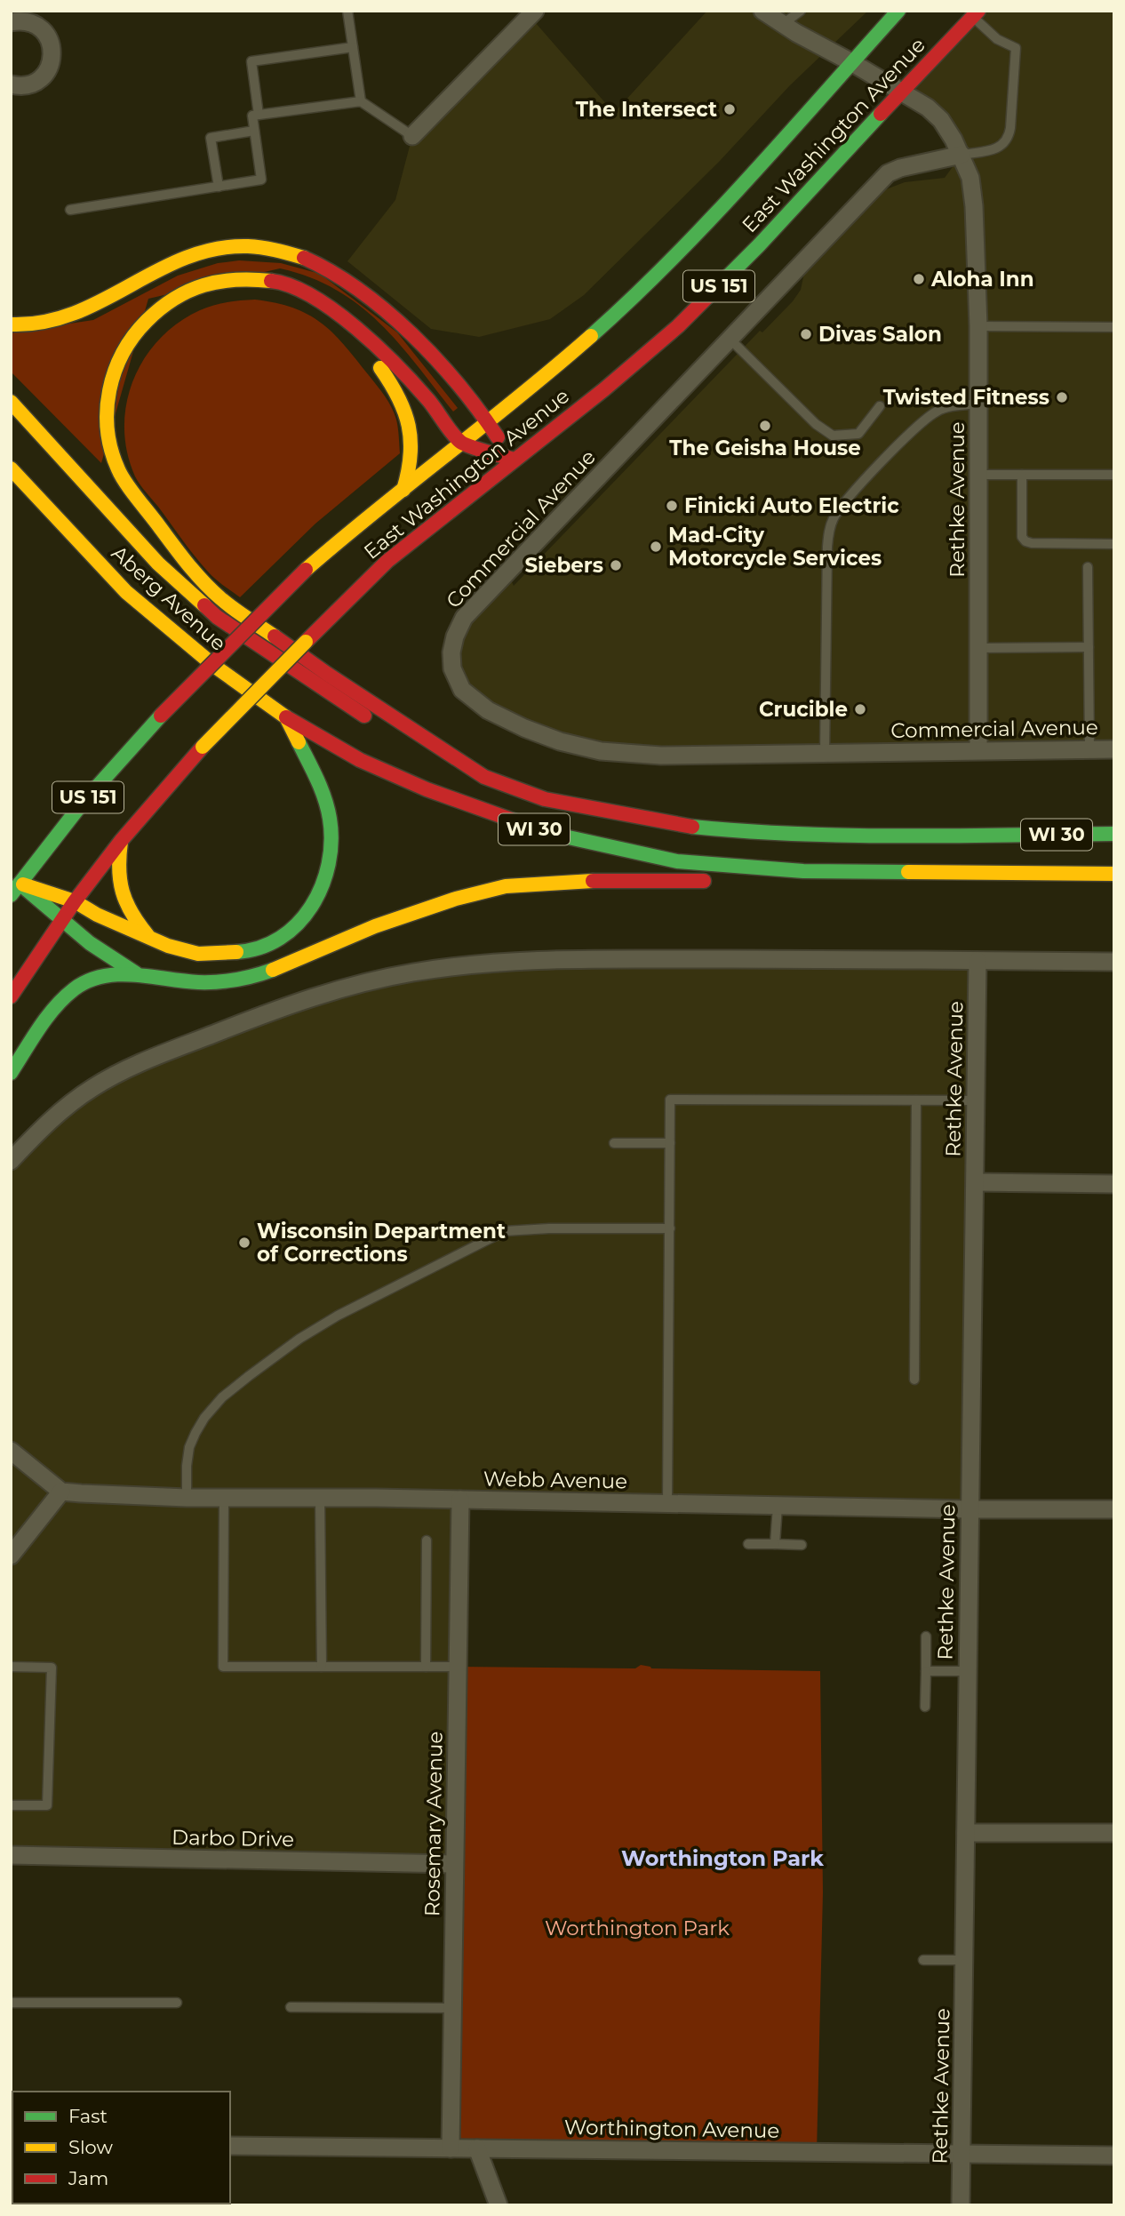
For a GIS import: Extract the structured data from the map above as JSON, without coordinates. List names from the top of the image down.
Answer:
{
  "streets": {
    "main road": [
      "East Washington Avenue",
      "US 151",
      "Aberg Avenue",
      "WI 30"
    ],
    "street": [
      "Rethke Avenue",
      "Commercial Avenue",
      "Webb Avenue",
      "Rosemary Avenue",
      "Darbo Drive",
      "Worthington Avenue"
    ]
  },
  "crossings": [
    ["East Washington Avenue", "Rethke Avenue"],
    ["Rethke Avenue", "Commercial Avenue"],
    ["Rethke Avenue", "Webb Avenue"],
    ["Rethke Avenue", "Worthington Avenue"],
    ["Aberg Avenue", "WI 30"],
    ["Webb Avenue", "Rosemary Avenue"],
    ["Rosemary Avenue", "Darbo Drive"],
    ["Rosemary Avenue", "Worthington Avenue"]
  ],
  "districts": ["Worthington Park"],
  "parks": ["Worthington Park"],
  "places": [
    "The Intersect",
    "Aloha Inn",
    "Divas Salon",
    "Twisted Fitness",
    "The Geisha House",
    "Finicki Auto Electric",
    "Mad-City Motorcycle Services",
    "Siebers",
    "Crucible",
    "Wisconsin Department of Corrections"
  ],
  "legend": ["Fast", "Slow", "Jam"]
}
